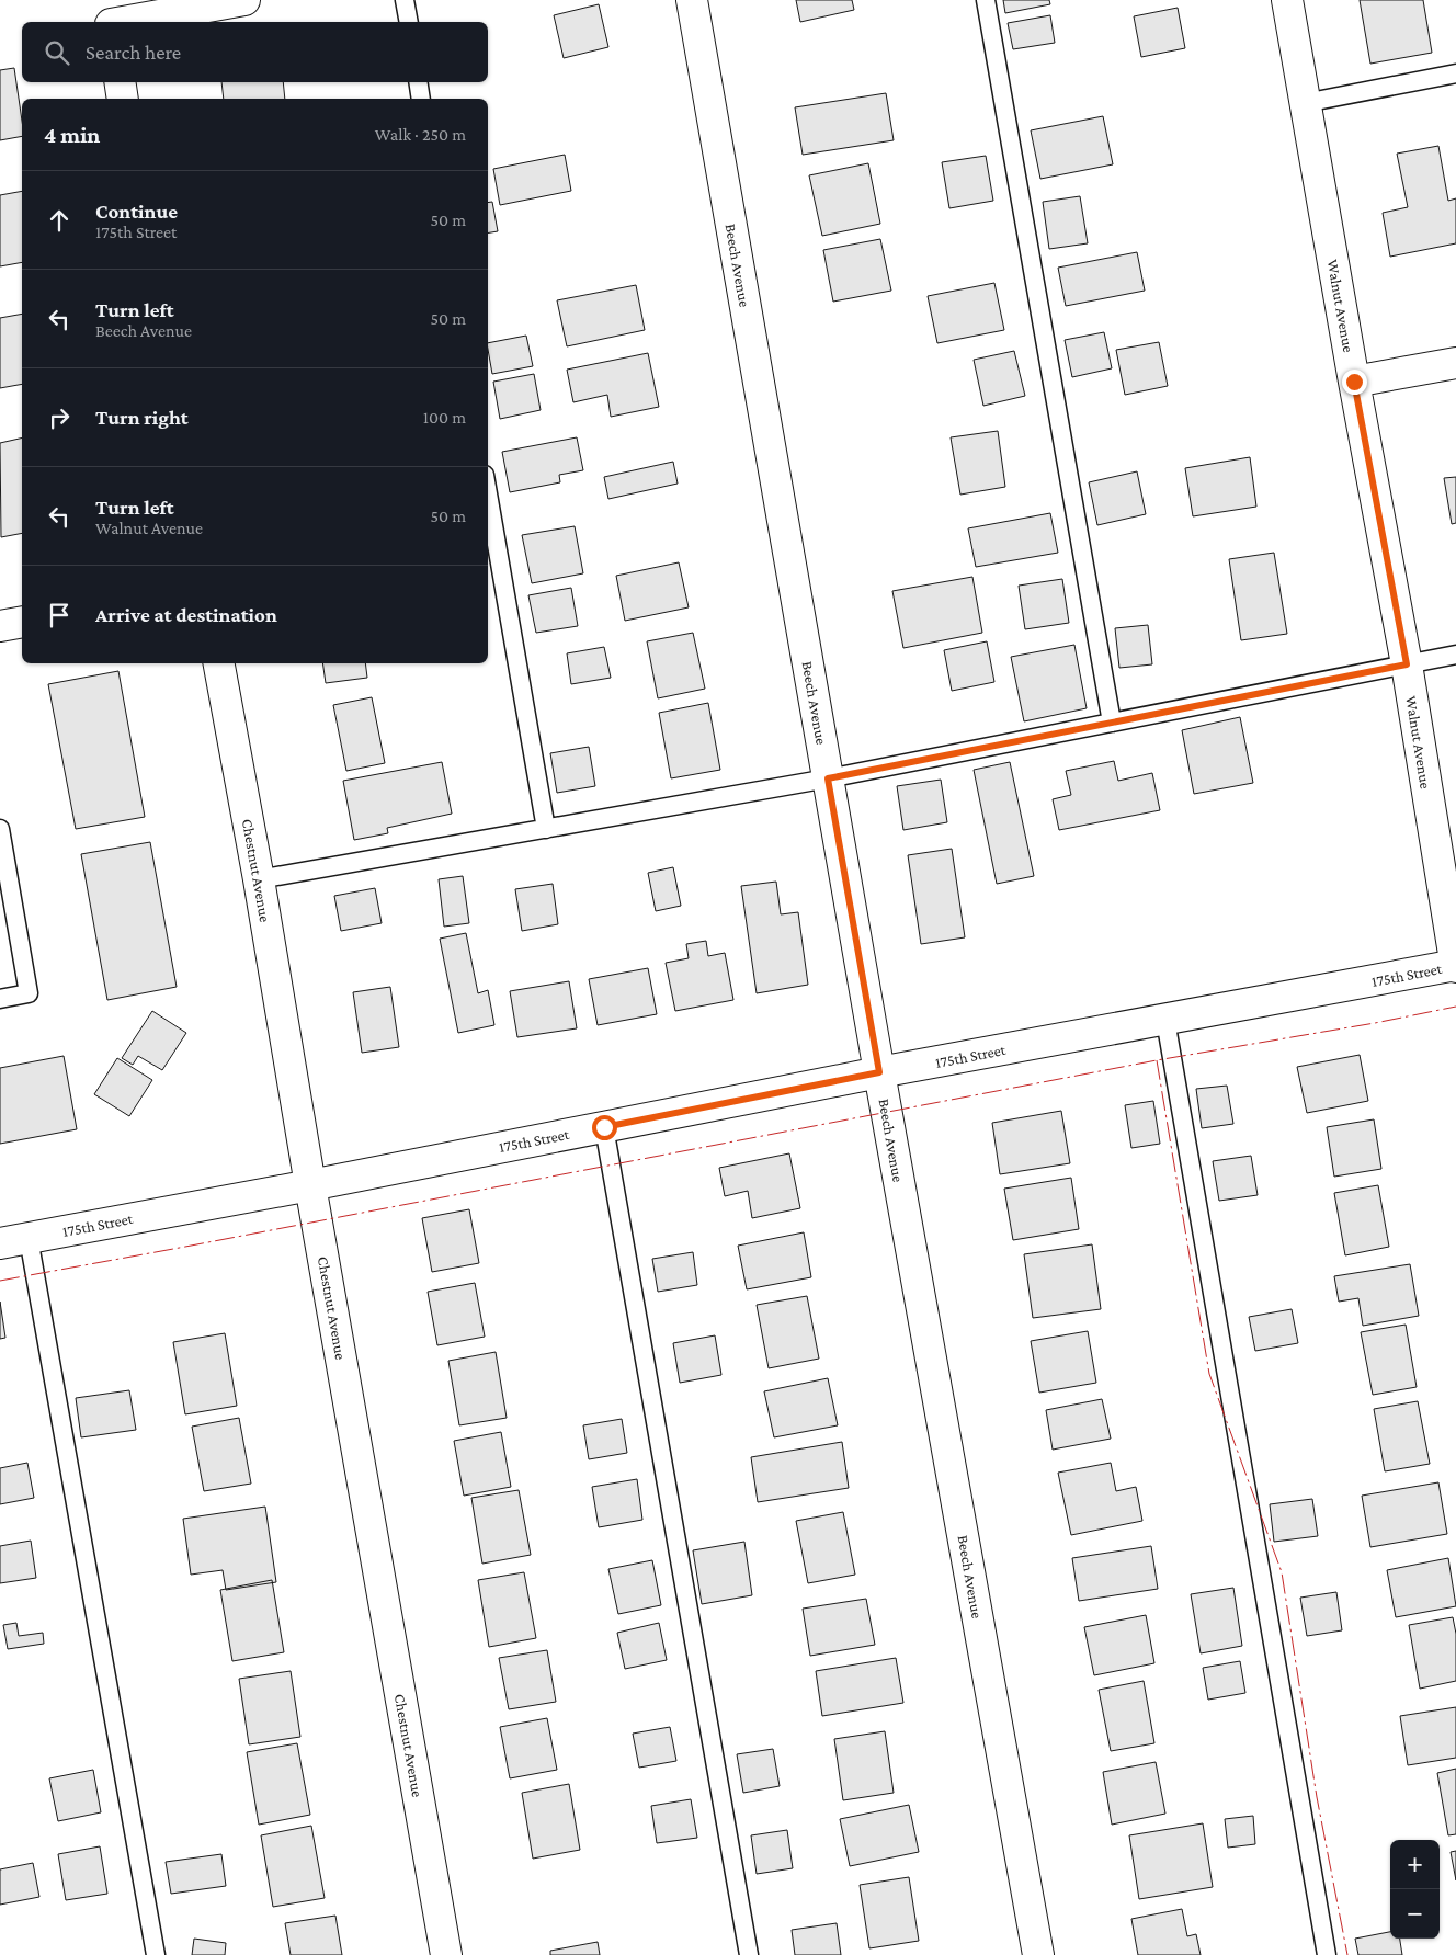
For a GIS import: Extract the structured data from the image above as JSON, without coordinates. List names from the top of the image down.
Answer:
{
  "streets": {
    "street": [
      "Beech Avenue",
      "Walnut Avenue",
      "Chestnut Avenue",
      "175th Street"
    ]
  },
  "crossings": [
    ["Beech Avenue", "175th Street"],
    ["Walnut Avenue", "175th Street"],
    ["Chestnut Avenue", "175th Street"]
  ],
  "page": {
    "search": "Search here",
    "heading": ["4 min", "Walk · 250 m"],
    "list": [
      ["Continue", "175th Street", "50 m"],
      ["Turn left", "Beech Avenue", "50 m"],
      ["Turn right", "100 m"],
      ["Turn left", "Walnut Avenue", "50 m"],
      "Arrive at destination"
    ],
    "map_buttons": ["+", "−"]
  }
}
